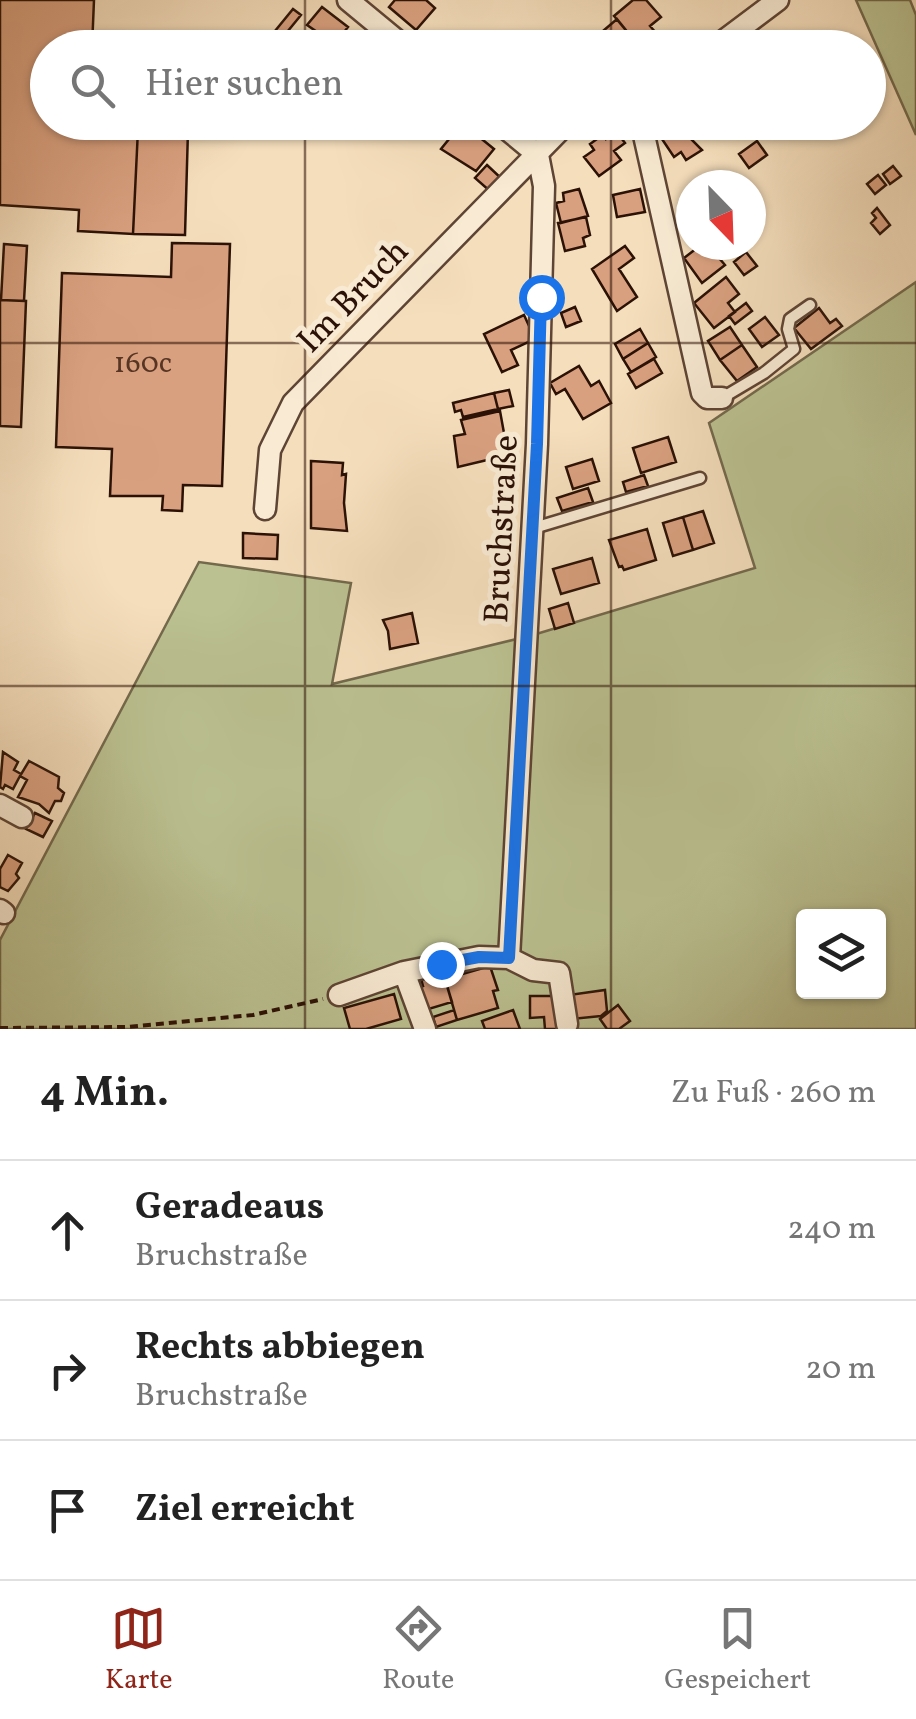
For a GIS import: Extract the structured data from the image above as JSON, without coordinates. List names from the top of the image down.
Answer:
{
  "streets": {
    "street": ["Im Bruch", "Bruchstraße"]
  },
  "crossings": [
    ["Im Bruch", "Bruchstraße"]
  ],
  "house_numbers": ["160c"],
  "north": "bottom right",
  "page": {
    "search": "Hier suchen",
    "heading": ["4 Min.", "Zu Fuß · 260 m"],
    "list": [
      ["Geradeaus", "Bruchstraße", "240 m"],
      ["Rechts abbiegen", "Bruchstraße", "20 m"],
      "Ziel erreicht"
    ],
    "nav": ["Karte", "Route", "Gespeichert"]
  }
}
